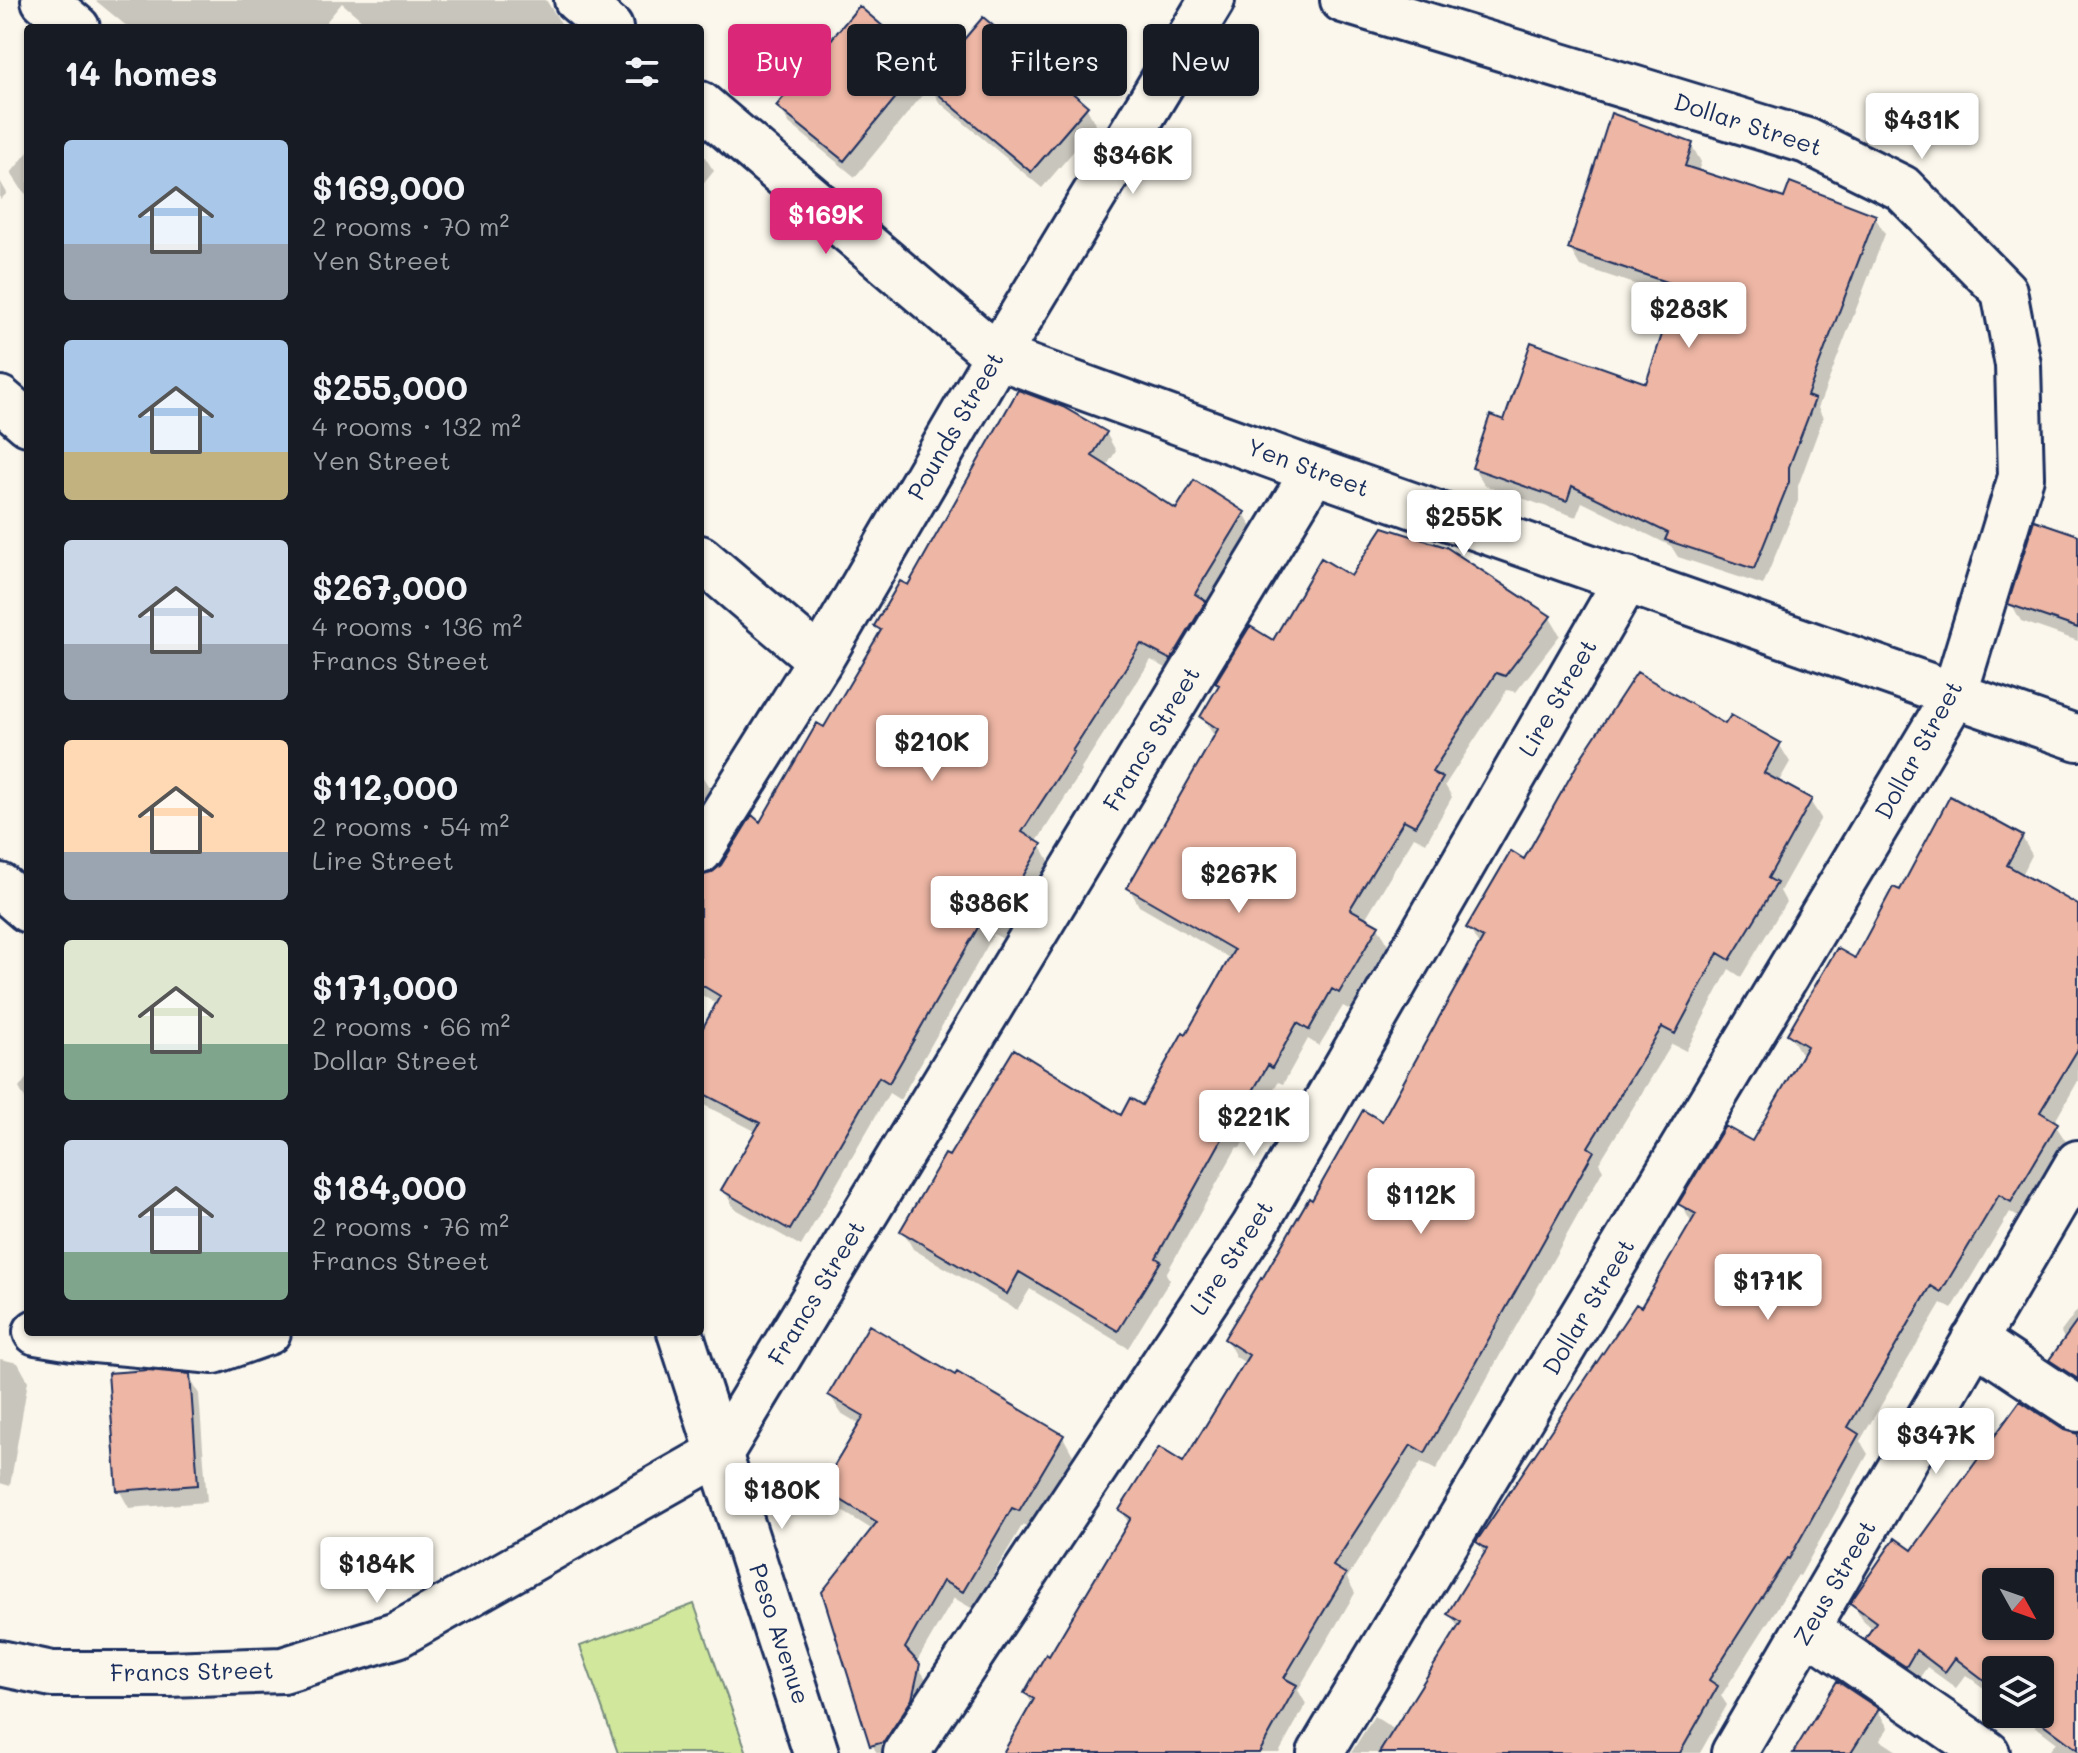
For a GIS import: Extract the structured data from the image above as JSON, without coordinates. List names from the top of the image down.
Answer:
{
  "streets": {
    "street": [
      "Dollar Street",
      "Pounds Street",
      "Yen Street",
      "Lire Street",
      "Francs Street",
      "Zeus Street",
      "Peso Avenue"
    ]
  },
  "crossings": [
    ["Dollar Street", "Yen Street"],
    ["Pounds Street", "Yen Street"],
    ["Yen Street", "Lire Street"],
    ["Yen Street", "Francs Street"],
    ["Francs Street", "Peso Avenue"]
  ],
  "north": "bottom right",
  "page": {
    "chip": [
      "Buy",
      "Rent",
      "Filters",
      "New"
    ],
    "heading": "14 homes",
    "price": [
      "$431K",
      "$346K",
      "$169K",
      "$283K",
      "$255K",
      "$210K",
      "$267K",
      "$386K",
      "$221K",
      "$112K",
      "$171K",
      "$347K",
      "$180K",
      "$184K"
    ],
    "list": [
      {
        "name": "$169,000",
        "note": "2 rooms · 70 m² · Yen Street"
      },
      {
        "name": "$255,000",
        "note": "4 rooms · 132 m² · Yen Street"
      },
      {
        "name": "$267,000",
        "note": "4 rooms · 136 m² · Francs Street"
      },
      {
        "name": "$112,000",
        "note": "2 rooms · 54 m² · Lire Street"
      },
      {
        "name": "$171,000",
        "note": "2 rooms · 66 m² · Dollar Street"
      },
      {
        "name": "$184,000",
        "note": "2 rooms · 76 m² · Francs Street"
      }
    ]
  }
}
